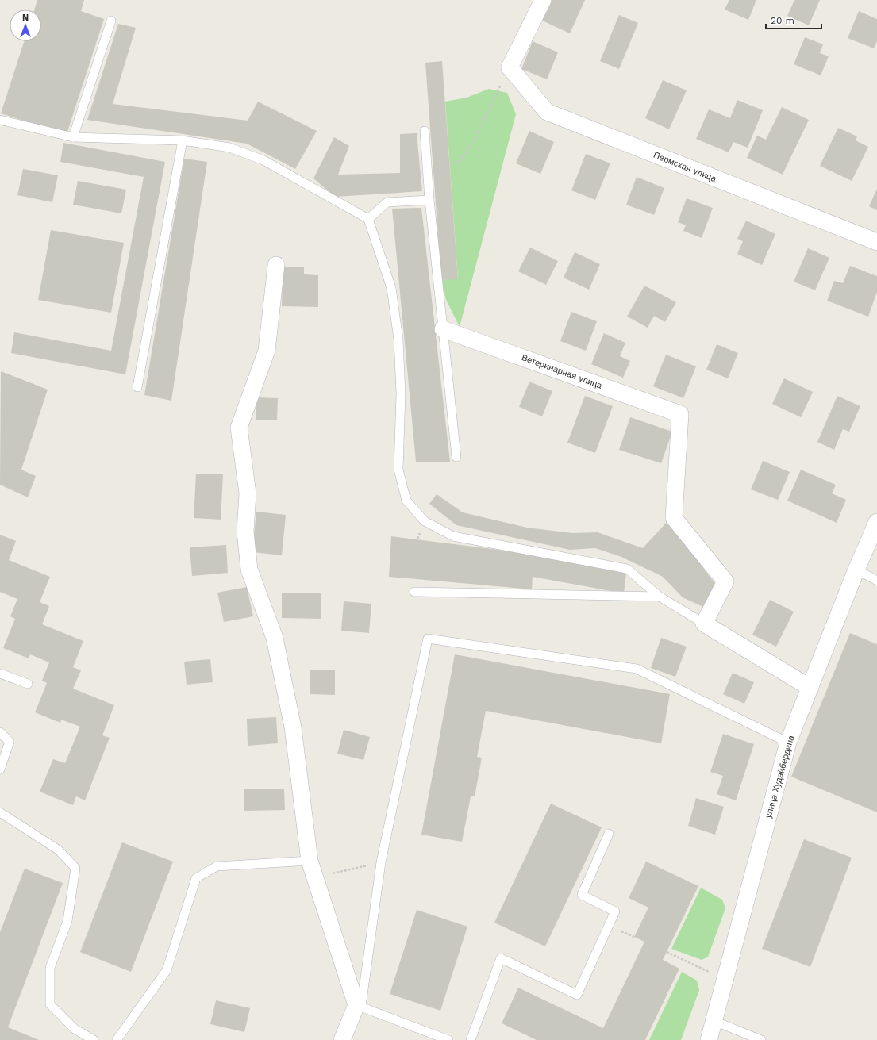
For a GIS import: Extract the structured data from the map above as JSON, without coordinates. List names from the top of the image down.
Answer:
{
  "streets": {
    "street": ["Пермская улица", "Ветеринарная улица", "улица Худайбердина"]
  },
  "scale_bar": "20 m",
  "north": "top"
}
